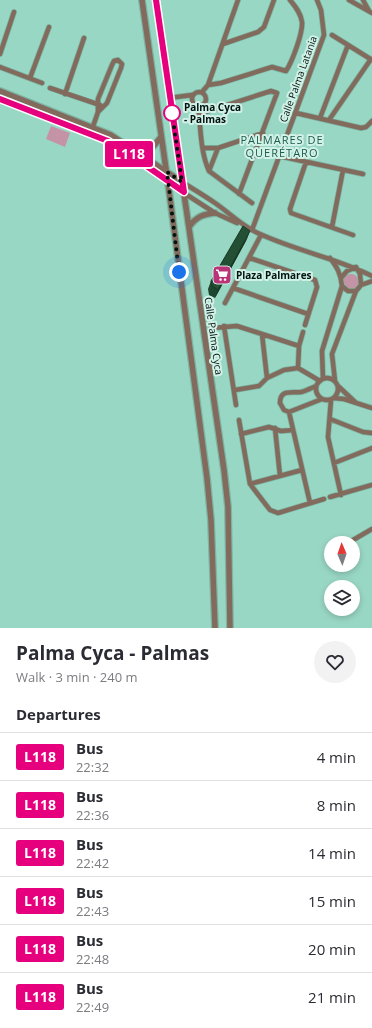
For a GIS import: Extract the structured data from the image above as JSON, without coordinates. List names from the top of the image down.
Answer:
{
  "streets": {
    "street": ["Calle Palma Latania", "Calle Palma Cyca"]
  },
  "districts": ["PALMARES DE QUERÉTARO"],
  "places": {
    "other": ["Palma Cyca - Palmas"],
    "supermarket": ["Plaza Palmares"]
  },
  "lines": ["bus line L118"],
  "north": "top",
  "page": {
    "on_map": "L118",
    "heading": [
      ["Palma Cyca - Palmas", "Walk · 3 min · 240 m"],
      "Departures"
    ],
    "list": [
      {
        "mark": "L118",
        "name": "Bus",
        "note": "22:32",
        "value": "4 min"
      },
      {
        "mark": "L118",
        "name": "Bus",
        "note": "22:36",
        "value": "8 min"
      },
      {
        "mark": "L118",
        "name": "Bus",
        "note": "22:42",
        "value": "14 min"
      },
      {
        "mark": "L118",
        "name": "Bus",
        "note": "22:43",
        "value": "15 min"
      },
      {
        "mark": "L118",
        "name": "Bus",
        "note": "22:48",
        "value": "20 min"
      },
      {
        "mark": "L118",
        "name": "Bus",
        "note": "22:49",
        "value": "21 min"
      }
    ]
  }
}
